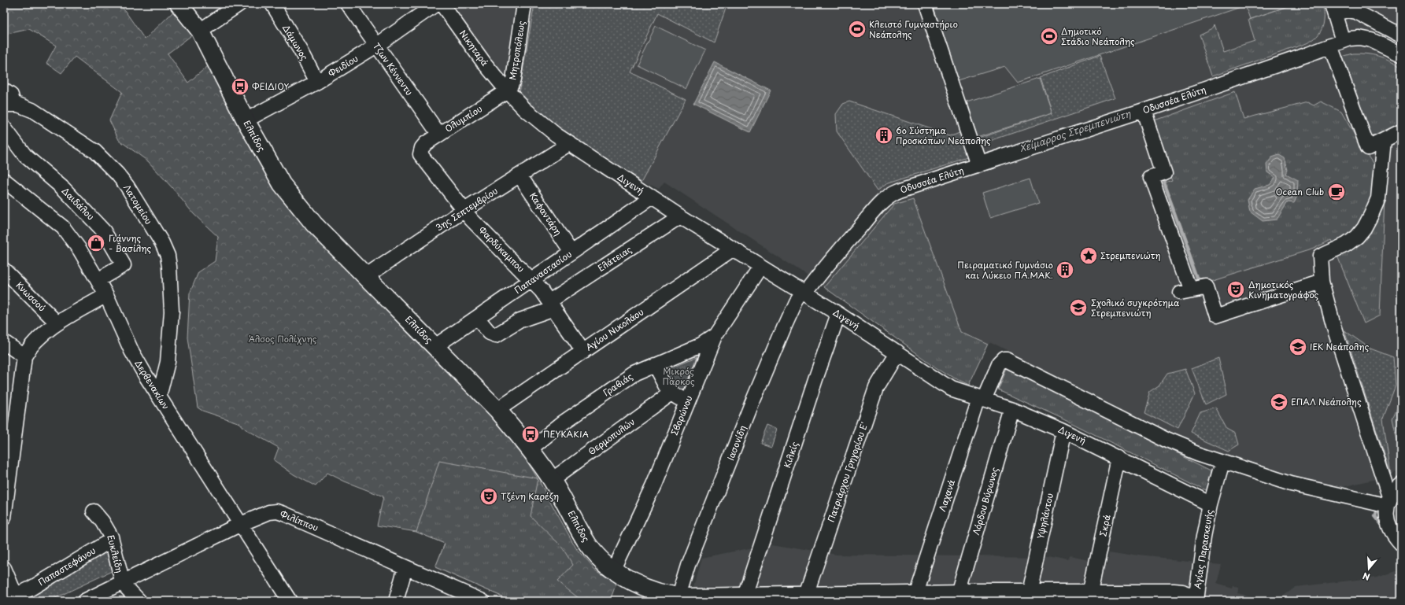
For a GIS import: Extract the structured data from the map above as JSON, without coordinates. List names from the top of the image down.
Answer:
{
  "streets": {
    "main road": ["Ελπίδος"],
    "street": [
      "Δάμωνος",
      "Νικηταρά",
      "Μητροπόλεως",
      "Φειδίου",
      "Τζων Κέννεντυ",
      "Οδυσσέα Ελύτη",
      "Ολυμπίου",
      "Διγενή",
      "Δαιδάλου",
      "Λατομείου",
      "3ης Σεπτεμβρίου",
      "Καφαντάρη",
      "Φαρδύκαμπου",
      "Ελάτειας",
      "Παπαναστασίου",
      "Κνωσσού",
      "Αγίου Νικολάου",
      "Δερβενακίων",
      "Γραβιάς",
      "Σβορώνου",
      "Θερμοπυλών",
      "Ιασoνίδη",
      "Κιλκίς",
      "Πατριάρχου Γρηγορίου Ε'",
      "Λαχανά",
      "Λόρδου Βύρωνος",
      "Υψηλάντου",
      "Φιλίππου",
      "Σκρά",
      "Αγίας Παρασκευής",
      "Ευκλείδη",
      "Παπαστεφάνου"
    ]
  },
  "crossings": [
    ["Δάμωνος", "Φειδίου"],
    ["Νικηταρά", "Μητροπόλεως"],
    ["Νικηταρά", "Ολυμπίου"],
    ["Νικηταρά", "Διγενή"],
    ["Μητροπόλεως", "Ολυμπίου"],
    ["Μητροπόλεως", "Διγενή"],
    ["Φειδίου", "Τζων Κέννεντυ"],
    ["Φειδίου", "Ελπίδος"],
    ["Τζων Κέννεντυ", "Ολυμπίου"],
    ["Οδυσσέα Ελύτη", "Διγενή"],
    ["Οδυσσέα Ελύτη", "Ιασoνίδη"],
    ["Ολυμπίου", "Διγενή"],
    ["Ολυμπίου", "Φαρδύκαμπου"],
    ["Ελπίδος", "3ης Σεπτεμβρίου"],
    ["Ελπίδος", "Παπαναστασίου"],
    ["Ελπίδος", "Αγίου Νικολάου"],
    ["Ελπίδος", "Γραβιάς"],
    ["Ελπίδος", "Σβορώνου"],
    ["Ελπίδος", "Θερμοπυλών"],
    ["Ελπίδος", "Ιασoνίδη"],
    ["Ελπίδος", "Κιλκίς"],
    ["Ελπίδος", "Πατριάρχου Γρηγορίου Ε'"],
    ["Ελπίδος", "Λαχανά"],
    ["Ελπίδος", "Λόρδου Βύρωνος"],
    ["Ελπίδος", "Υψηλάντου"],
    ["Ελπίδος", "Σκρά"],
    ["Διγενή", "3ης Σεπτεμβρίου"],
    ["Διγενή", "Ελάτειας"],
    ["Διγενή", "Παπαναστασίου"],
    ["Διγενή", "Αγίου Νικολάου"],
    ["Διγενή", "Σβορώνου"],
    ["Διγενή", "Ιασoνίδη"],
    ["Διγενή", "Κιλκίς"],
    ["Διγενή", "Πατριάρχου Γρηγορίου Ε'"],
    ["Διγενή", "Λαχανά"],
    ["Διγενή", "Λόρδου Βύρωνος"],
    ["Διγενή", "Υψηλάντου"],
    ["Διγενή", "Σκρά"],
    ["Διγενή", "Αγίας Παρασκευής"],
    ["Δαιδάλου", "Δερβενακίων"],
    ["Λατομείου", "Δερβενακίων"],
    ["3ης Σεπτεμβρίου", "Καφαντάρη"],
    ["3ης Σεπτεμβρίου", "Φαρδύκαμπου"],
    ["Καφαντάρη", "Παπαναστασίου"],
    ["Φαρδύκαμπου", "Ελάτειας"],
    ["Φαρδύκαμπου", "Παπαναστασίου"],
    ["Φαρδύκαμπου", "Αγίου Νικολάου"],
    ["Ελάτειας", "Παπαναστασίου"],
    ["Δερβενακίων", "Φιλίππου"],
    ["Γραβιάς", "Σβορώνου"],
    ["Λαχανά", "Αγίας Παρασκευής"],
    ["Φιλίππου", "Ευκλείδη"],
    ["Ευκλείδη", "Παπαστεφάνου"]
  ],
  "water": ["Χείμαρρος Στρεμπενιώτη"],
  "parks": ["Άλσος Πολίχνης", "Μικρός Πάρκος"],
  "places": {
    "sports": ["Κλειστό Γυμναστήριο Νεάπολης", "Δημοτικό Στάδιο Νεάπολης"],
    "bus stop": ["ΦΕΙΔΙΟΥ", "ΠΕΥΚΑΚΙΑ"],
    "building": ["6ο Σύστημα Προσκόπων Νεάπολης", "Πειραματικό Γυμνάσιο και Λύκειο ΠΑ.ΜΑΚ."],
    "cafe": ["Ocean Club"],
    "shop": ["Γιάννης - Βασίλης"],
    "place": ["Στρεμπενιώτη"],
    "theatre": ["Δημοτικός Κινηματογράφος", "Τζένη Καρέζη"],
    "school or university": ["Σχολικό συγκρότημα Στρεμπενιώτη", "ΙΕΚ Νεάπολης", "ΕΠΑΛ Νεάπολης"]
  },
  "north": "bottom"
}
